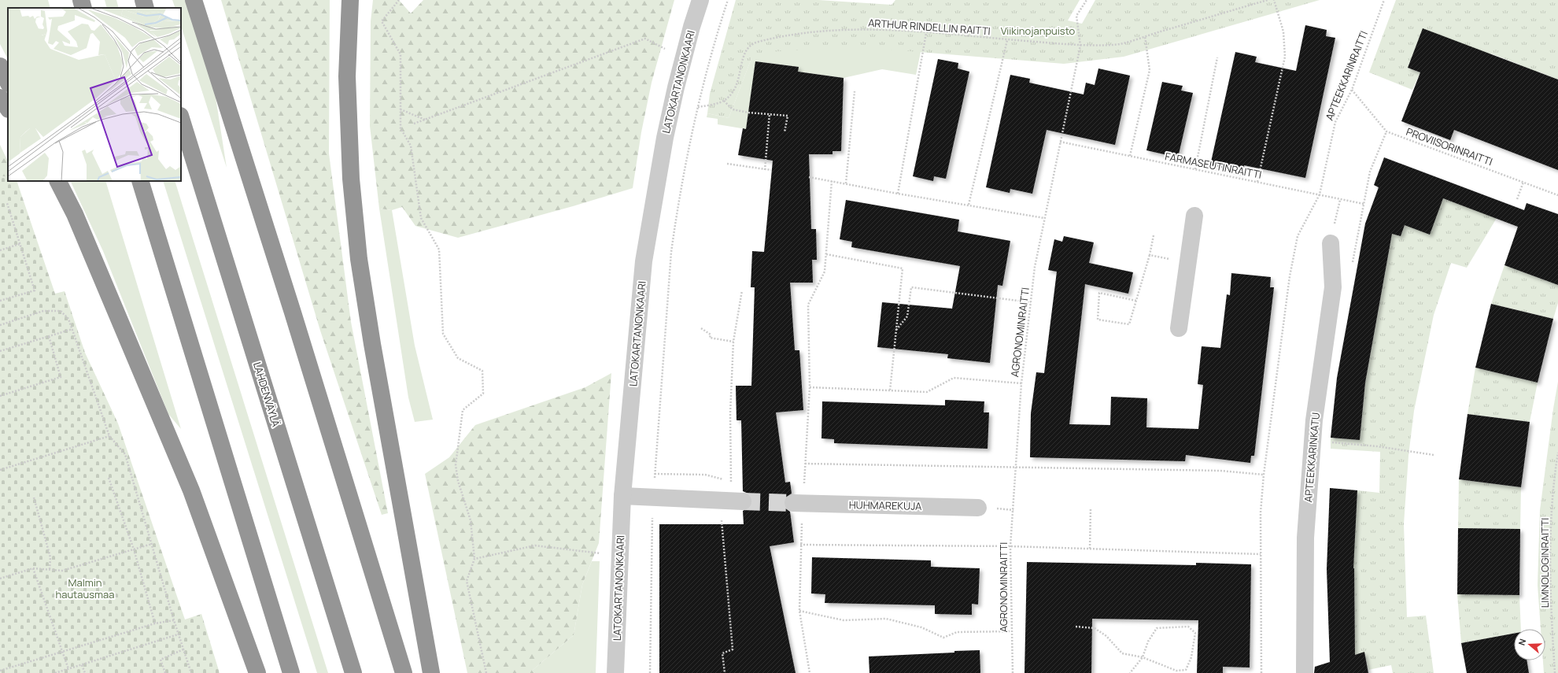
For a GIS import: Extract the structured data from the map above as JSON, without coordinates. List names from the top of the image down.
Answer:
{
  "streets": {
    "highway": ["LAHDENVÄYLÄ"],
    "street": ["LATOKARTANONKAARI", "APTEEKKARINKATU", "HUHMAREKUJA"],
    "path": [
      "ARTHUR RINDELLIN RAITTI",
      "APTEEKKARINRAITTI",
      "PROVIISORINRAITTI",
      "FARMASEUTINRAITTI",
      "AGRONOMINRAITTI",
      "LIMNOLOGINRAITTI"
    ]
  },
  "crossings": [
    ["ARTHUR RINDELLIN RAITTI", "AGRONOMINRAITTI"],
    ["APTEEKKARINRAITTI", "PROVIISORINRAITTI"],
    ["APTEEKKARINRAITTI", "FARMASEUTINRAITTI"],
    ["FARMASEUTINRAITTI", "AGRONOMINRAITTI"]
  ],
  "parks": ["Viikinojanpuisto", "Malmin hautausmaa"],
  "north": "left"
}
